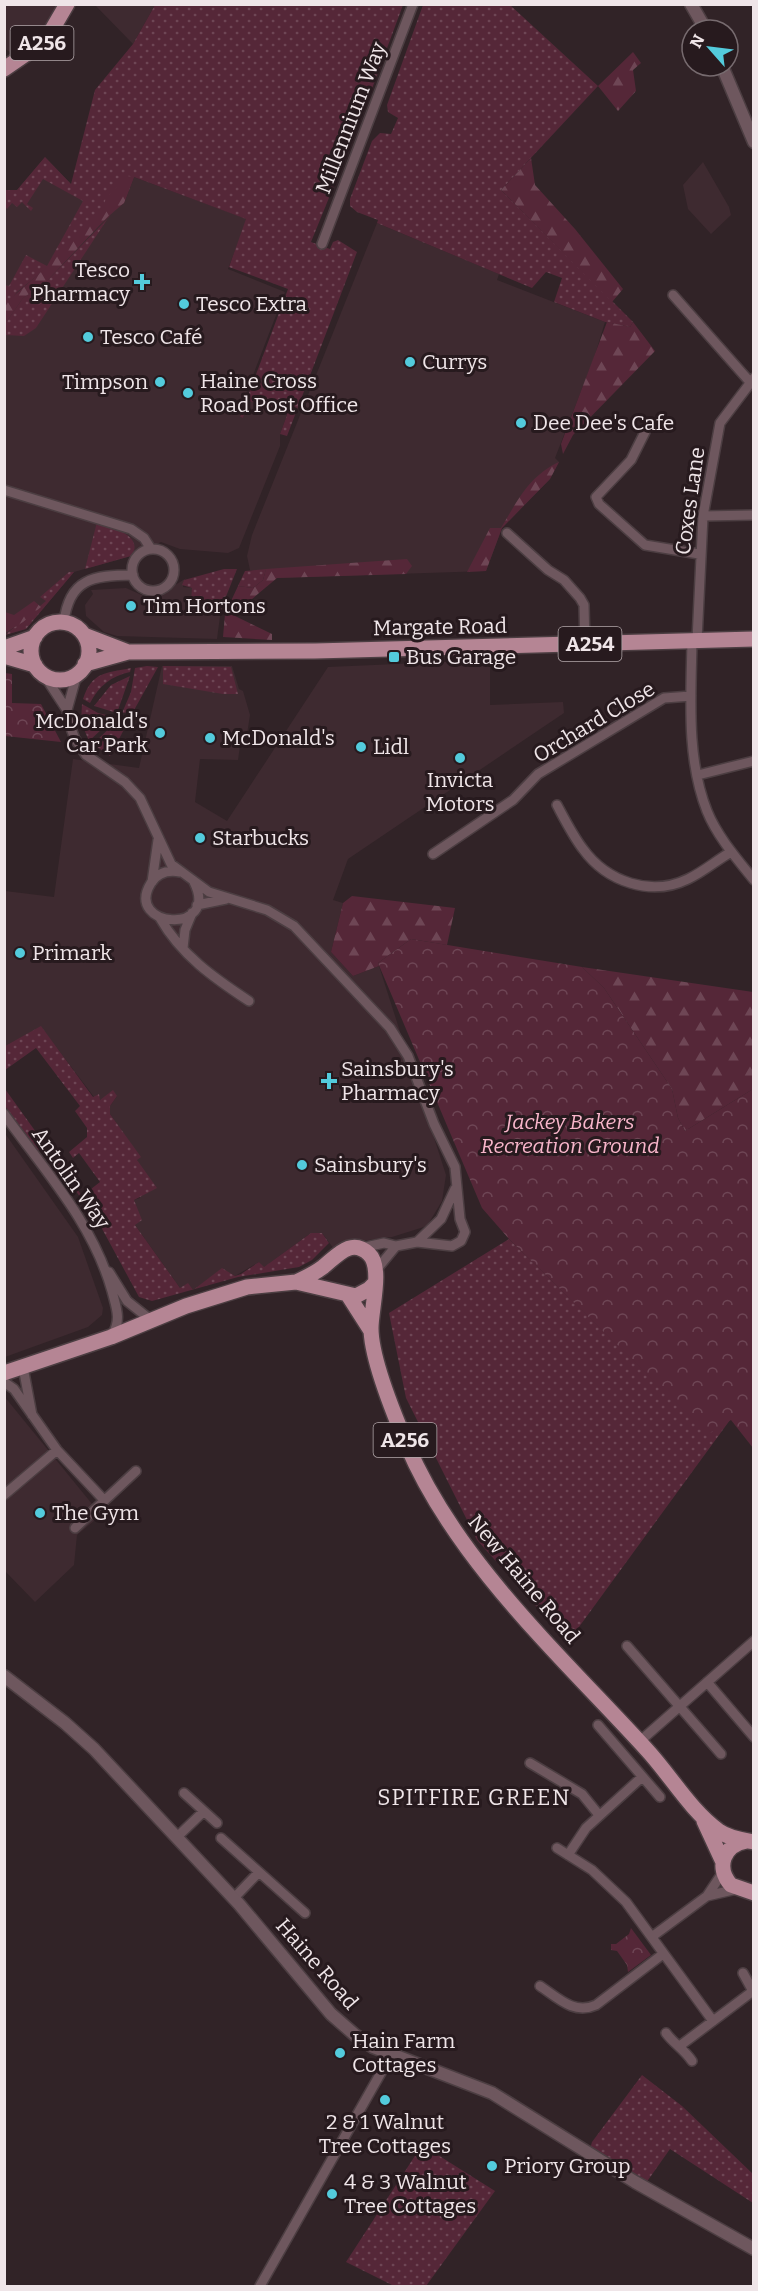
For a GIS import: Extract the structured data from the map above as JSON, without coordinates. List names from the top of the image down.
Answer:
{
  "streets": {
    "main road": [
      "A256",
      "Margate Road",
      "A254",
      "New Haine Road"
    ],
    "street": [
      "Millennium Way",
      "Coxes Lane",
      "Orchard Close",
      "Antolin Way",
      "Haine Road"
    ]
  },
  "crossings": [
    ["Coxes Lane", "Margate Road"],
    ["Coxes Lane", "Orchard Close"]
  ],
  "districts": ["SPITFIRE GREEN"],
  "parks": ["Jackey Bakers Recreation Ground"],
  "places": {
    "health": ["Tesco Pharmacy", "Sainsbury's Pharmacy"],
    "other": [
      "Tesco Extra",
      "Tesco Café",
      "Currys",
      "Timpson",
      "Haine Cross Road Post Office",
      "Dee Dee's Cafe",
      "Tim Hortons",
      "McDonald's Car Park",
      "McDonald's",
      "Lidl",
      "Invicta Motors",
      "Starbucks",
      "Primark",
      "Sainsbury's",
      "The Gym",
      "Hain Farm Cottages",
      "2 & 1 Walnut Tree Cottages",
      "Priory Group",
      "4 & 3 Walnut Tree Cottages"
    ],
    "transit": ["Bus Garage"]
  },
  "north": "top left"
}
